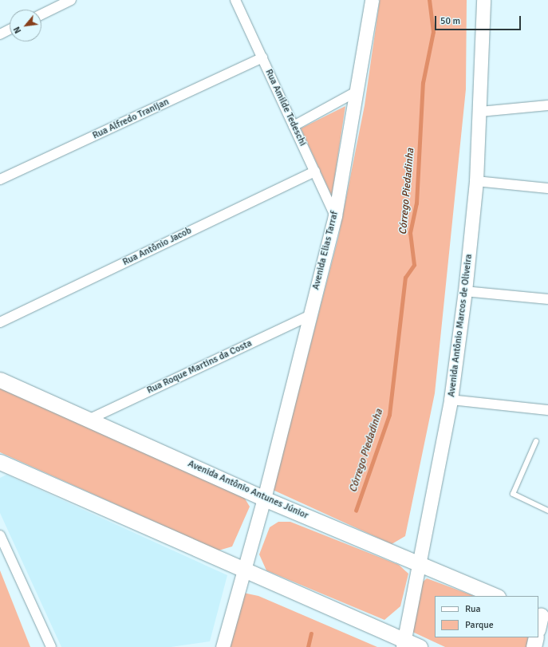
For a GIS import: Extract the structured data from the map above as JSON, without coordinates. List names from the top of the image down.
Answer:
{
  "streets": {
    "main road": ["Avenida Elias Tarraf", "Avenida Antônio Marcos de Oliveira", "Avenida Antônio Antunes Júnior"],
    "street": [
      "Rua Amilde Tedeschi",
      "Rua Alfredo Tranijan",
      "Rua Antônio Jacob",
      "Rua Roque Martins da Costa"
    ]
  },
  "crossings": [
    ["Rua Amilde Tedeschi", "Rua Alfredo Tranijan"],
    ["Rua Amilde Tedeschi", "Rua Antônio Jacob"],
    ["Rua Amilde Tedeschi", "Avenida Elias Tarraf"],
    ["Avenida Elias Tarraf", "Rua Roque Martins da Costa"],
    ["Avenida Elias Tarraf", "Avenida Antônio Antunes Júnior"],
    ["Avenida Antônio Marcos de Oliveira", "Avenida Antônio Antunes Júnior"],
    ["Rua Roque Martins da Costa", "Avenida Antônio Antunes Júnior"]
  ],
  "water": ["Córrego Piedadinha"],
  "legend": ["Rua", "Parque"],
  "scale_bar": "50 m",
  "north": "bottom left"
}
